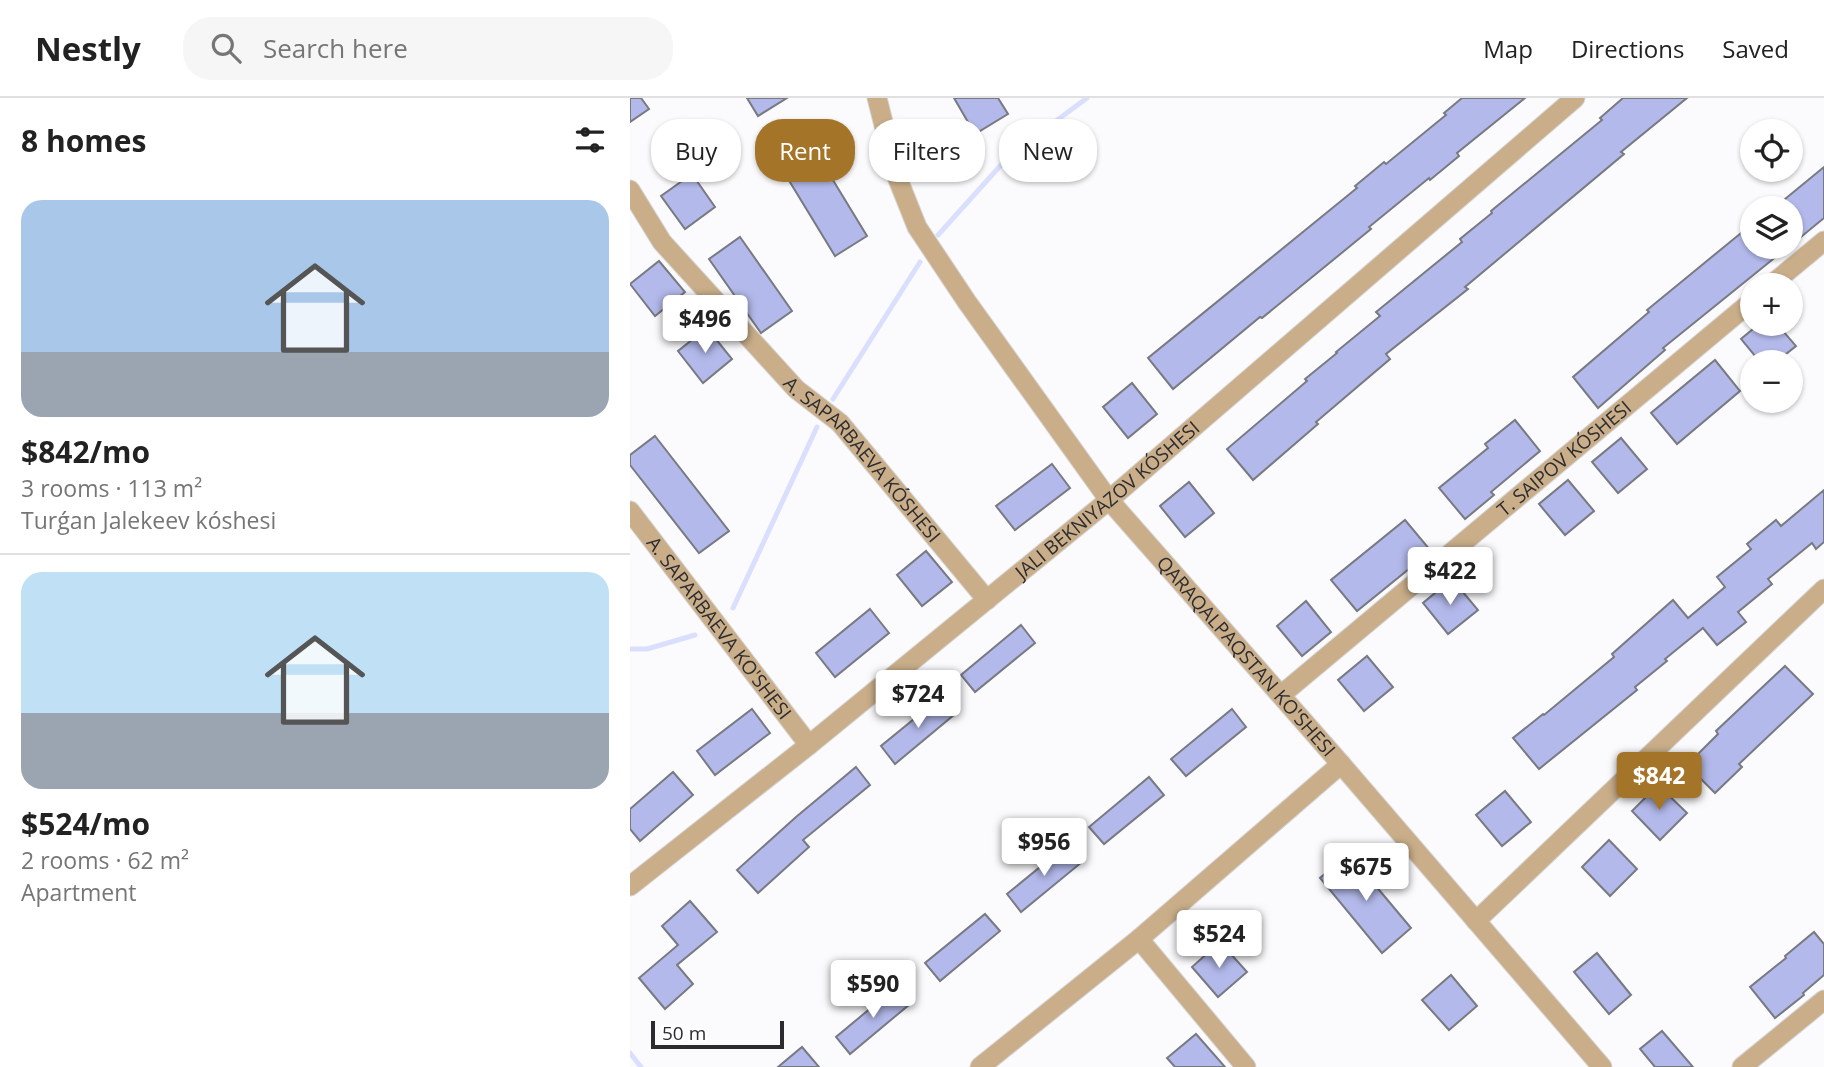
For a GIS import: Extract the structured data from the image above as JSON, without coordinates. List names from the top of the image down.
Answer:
{
  "streets": {
    "street": [
      "T. SAIPOV KÓSHESI",
      "A. SAPARBAEVA KÓSHESI",
      "JALI BEKNIYAZOV KÓSHESI",
      "A. SAPARBAEVA KO'SHESI",
      "QARAQALPAQSTAN KO'SHESI"
    ]
  },
  "crossings": [
    ["T. SAIPOV KÓSHESI", "QARAQALPAQSTAN KO'SHESI"],
    ["A. SAPARBAEVA KÓSHESI", "JALI BEKNIYAZOV KÓSHESI"],
    ["JALI BEKNIYAZOV KÓSHESI", "A. SAPARBAEVA KO'SHESI"],
    ["JALI BEKNIYAZOV KÓSHESI", "QARAQALPAQSTAN KO'SHESI"]
  ],
  "scale_bar": "50 m",
  "page": {
    "header": "Nestly",
    "search": "Search here",
    "nav": ["Map", "Directions", "Saved"],
    "heading": "8 homes",
    "map_buttons": ["+", "−"],
    "chip": [
      "Buy",
      "Rent",
      "Filters",
      "New"
    ],
    "list": [
      {
        "name": "$842/mo",
        "note": "3 rooms · 113 m² · Turǵan Jalekeev kóshesi"
      },
      {
        "name": "$524/mo",
        "note": "2 rooms · 62 m² · Apartment"
      }
    ],
    "price": [
      "$496",
      "$422",
      "$724",
      "$842",
      "$956",
      "$675",
      "$524",
      "$590"
    ],
    "scale": "50 m"
  }
}
